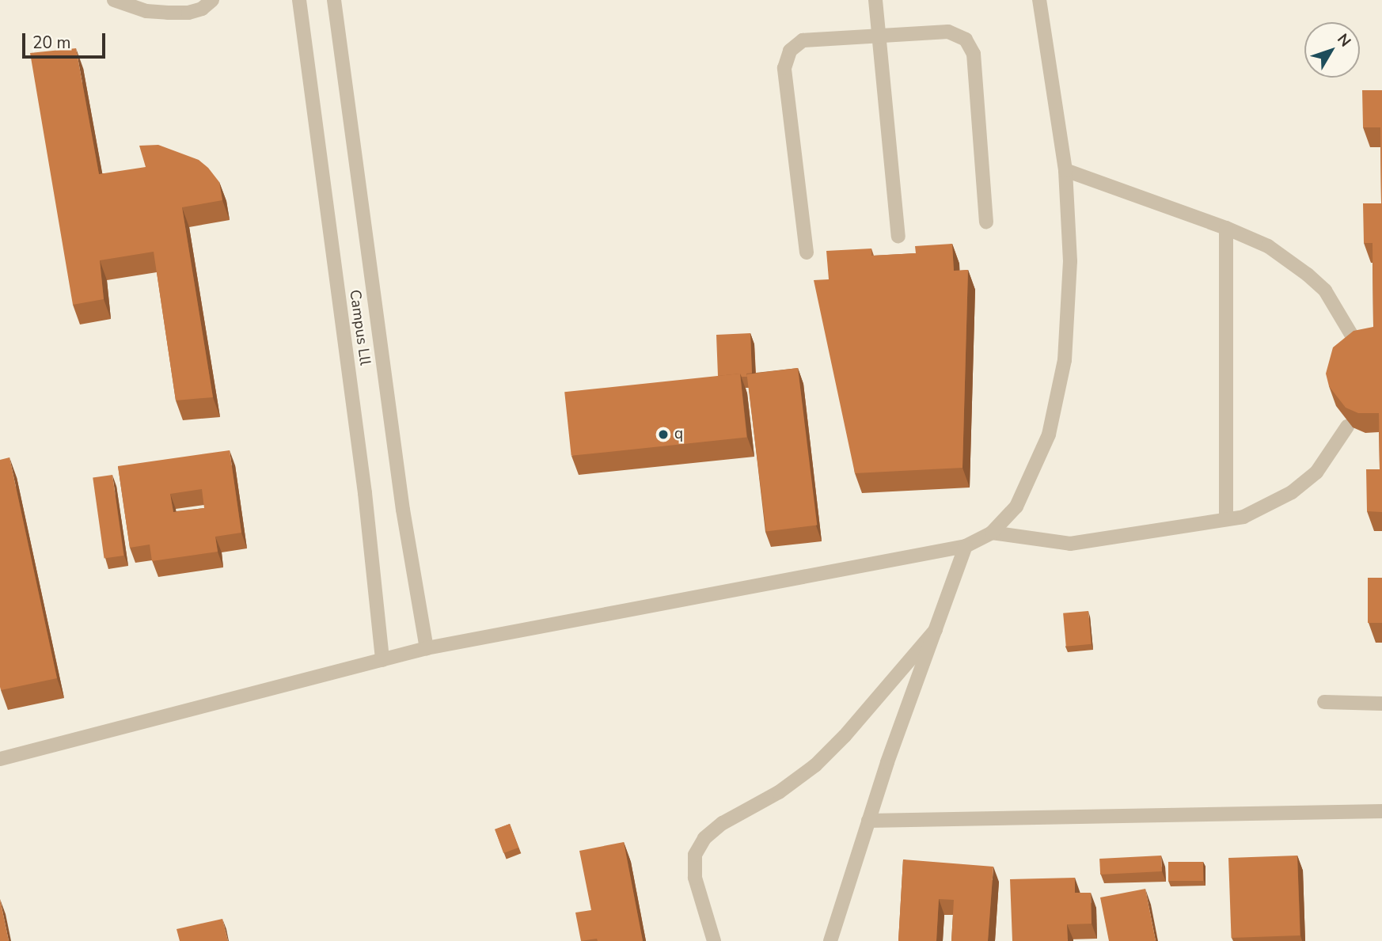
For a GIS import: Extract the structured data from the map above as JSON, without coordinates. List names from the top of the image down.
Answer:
{
  "streets": {
    "street": ["Campus Lll"]
  },
  "places": ["q"],
  "scale_bar": "20 m",
  "north": "top right"
}
